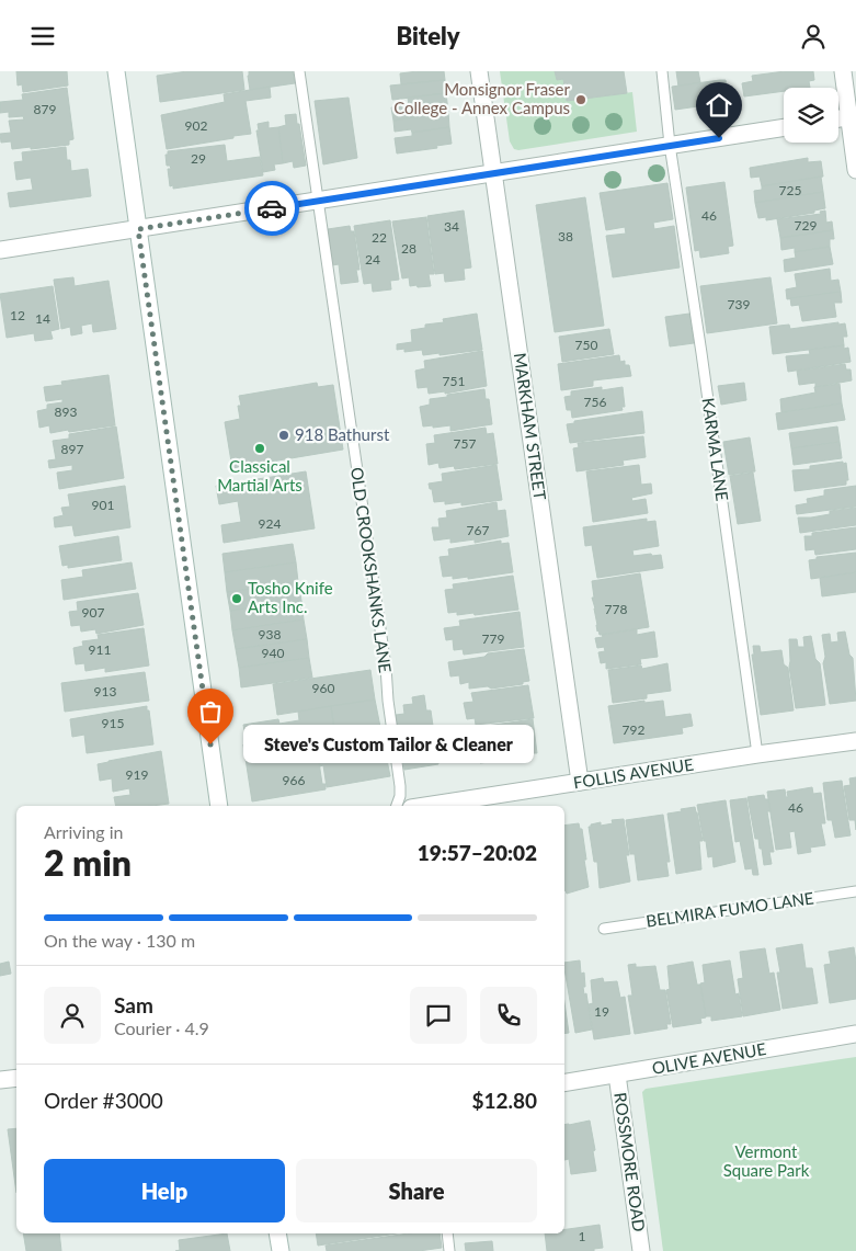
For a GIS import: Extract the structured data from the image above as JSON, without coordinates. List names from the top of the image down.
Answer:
{
  "streets": {
    "street": [
      "MARKHAM STREET",
      "FOLLIS AVENUE",
      "OLIVE AVENUE",
      "ROSSMORE ROAD"
    ],
    "lane": ["KARMA LANE", "OLD CROOKSHANKS LANE", "BELMIRA FUMO LANE"]
  },
  "crossings": [
    ["MARKHAM STREET", "FOLLIS AVENUE"],
    ["KARMA LANE", "FOLLIS AVENUE"],
    ["OLIVE AVENUE", "ROSSMORE ROAD"]
  ],
  "parks": ["Vermont Square Park"],
  "places": [
    "Monsignor Fraser College - Annex Campus",
    "918 Bathurst",
    "Classical Martial Arts",
    "Tosho Knife Arts Inc.",
    "Steve's Custom Tailor & Cleaner"
  ],
  "house_numbers": [
    "879",
    "902",
    "29",
    "725",
    "46",
    "729",
    "34",
    "38",
    "22",
    "28",
    "24",
    "739",
    "12",
    "14",
    "750",
    "751",
    "756",
    "893",
    "757",
    "897",
    "901",
    "924",
    "767",
    "778",
    "907",
    "938",
    "779",
    "911",
    "940",
    "960",
    "913",
    "915",
    "792",
    "919",
    "966",
    "46",
    "19",
    "1"
  ],
  "page": {
    "header": "Bitely",
    "bubble": "Steve's Custom Tailor & Cleaner",
    "heading": ["2 min", "Arriving in", "19:57–20:02"],
    "panel": [
      "Sam",
      "Courier · 4.9",
      "Order #3000",
      "$12.80"
    ],
    "bar": "On the way · 130 m",
    "buttons": ["Help", "Share"]
  }
}
